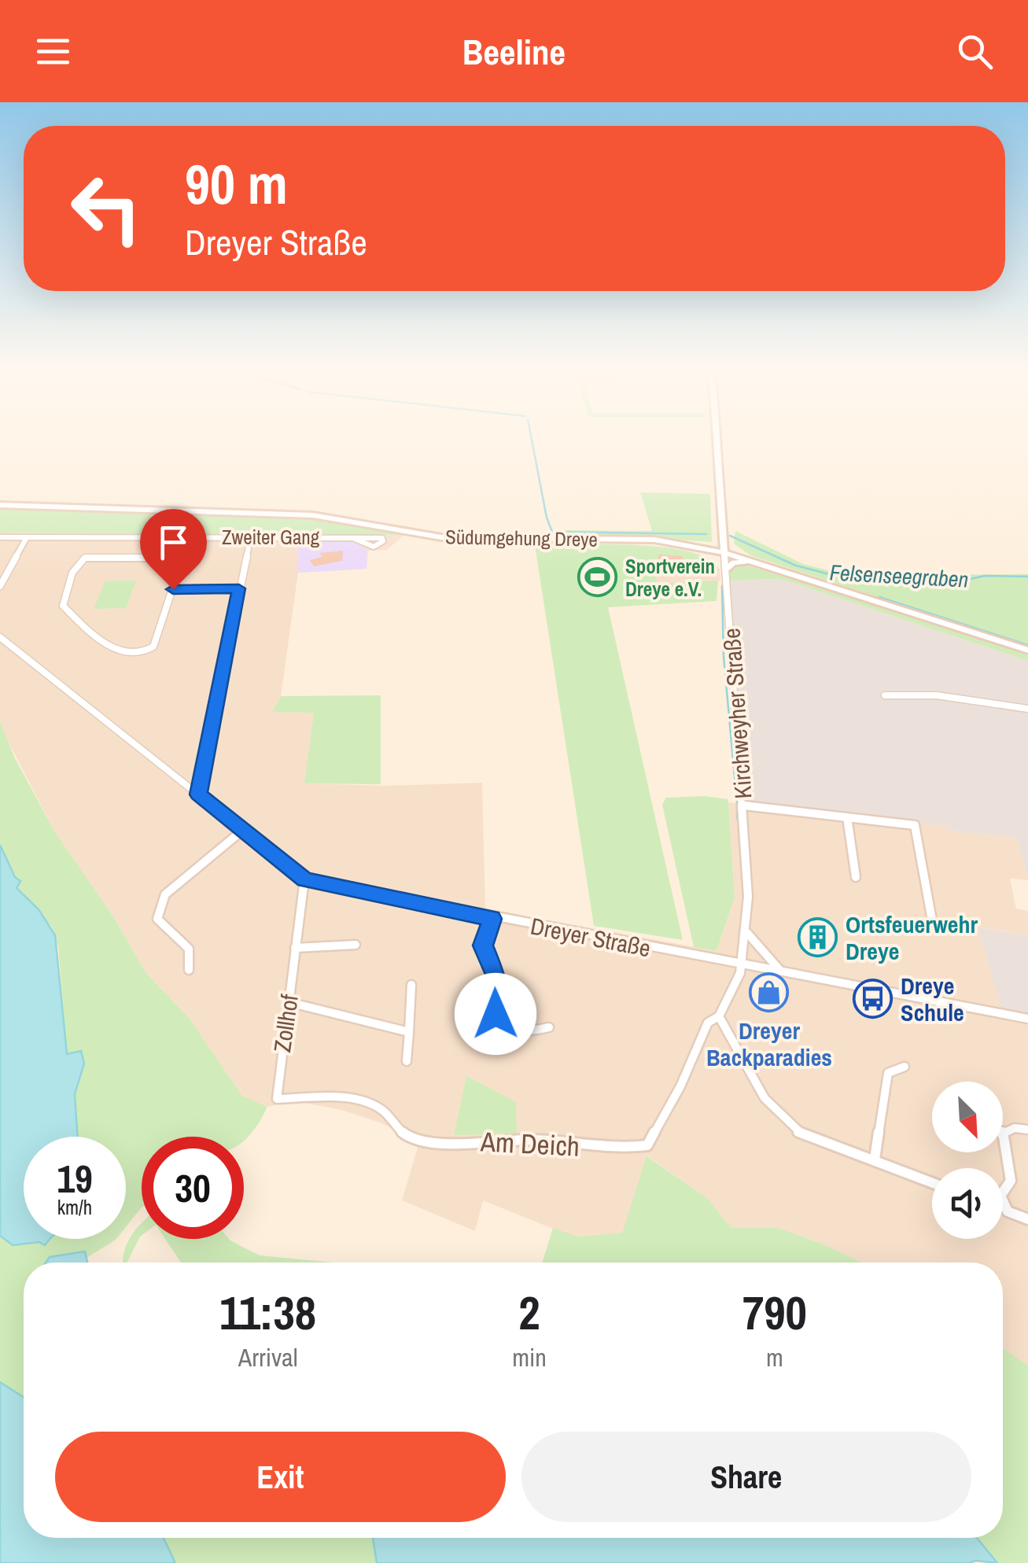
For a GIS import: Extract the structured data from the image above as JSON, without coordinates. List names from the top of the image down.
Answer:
{
  "streets": {
    "main road": ["Südumgehung Dreye", "Kirchweyher Straße"],
    "street": [
      "Zweiter Gang",
      "Dreyer Straße",
      "Zollhof",
      "Am Deich"
    ]
  },
  "crossings": [
    ["Südumgehung Dreye", "Kirchweyher Straße"],
    ["Kirchweyher Straße", "Dreyer Straße"],
    ["Kirchweyher Straße", "Am Deich"],
    ["Dreyer Straße", "Zollhof"],
    ["Dreyer Straße", "Am Deich"],
    ["Zollhof", "Am Deich"]
  ],
  "water": ["Felsenseegraben"],
  "places": {
    "sports": ["Sportverein Dreye e.V."],
    "building": ["Ortsfeuerwehr Dreye"],
    "shop": ["Dreyer Backparadies"],
    "bus stop": ["Dreye Schule"]
  },
  "north": "bottom right",
  "page": {
    "header": "Beeline",
    "turn": ["90 m", "Dreyer Straße"],
    "speed": "19 km/h",
    "limit": "30",
    "eta": [
      "11:38",
      "Arrival",
      "2",
      "min",
      "790",
      "m"
    ],
    "buttons": ["Exit", "Share"]
  }
}
